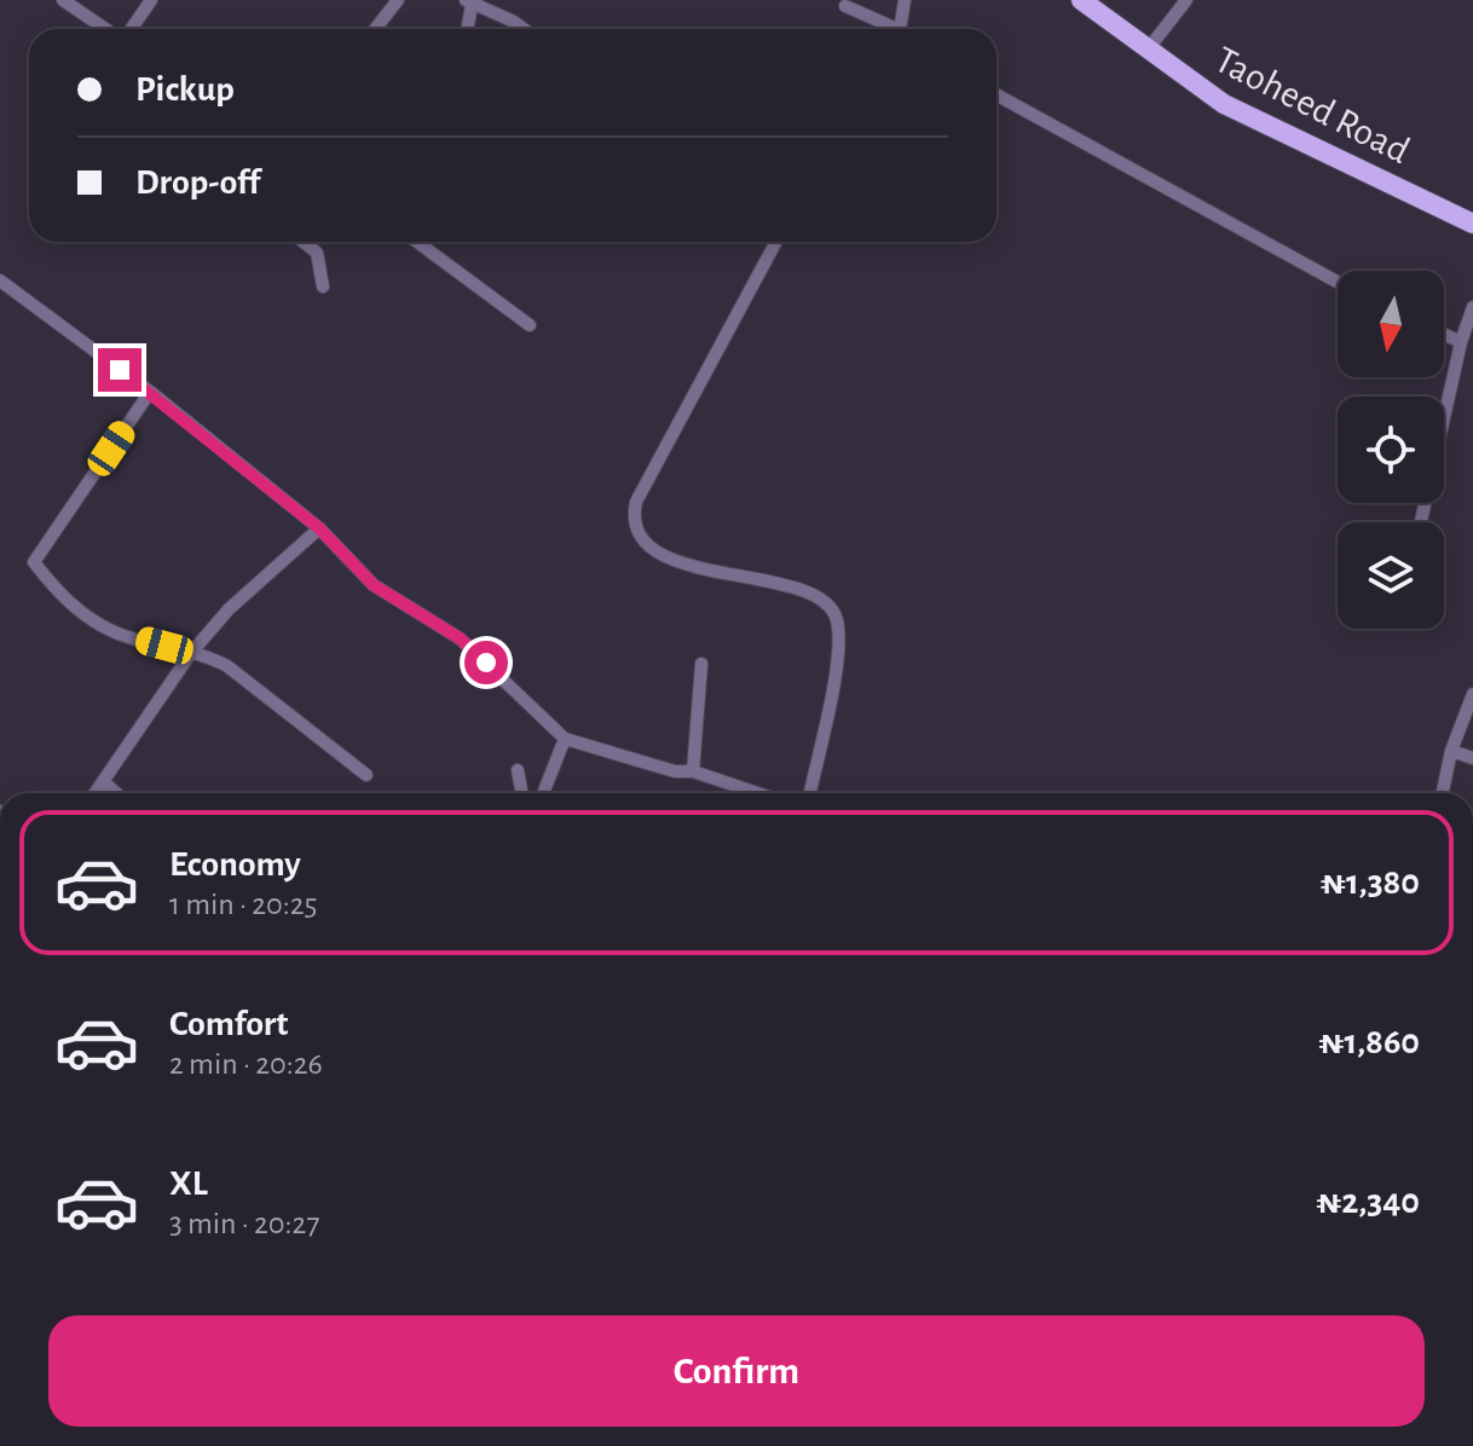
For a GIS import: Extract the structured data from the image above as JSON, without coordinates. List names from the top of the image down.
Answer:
{
  "streets": {
    "main road": ["Taoheed Road"]
  },
  "north": "bottom",
  "page": {
    "banner": ["Pickup", "Drop-off"],
    "list": [
      {
        "name": "Economy",
        "note": "1 min · 20:25",
        "value": "₦1,380"
      },
      {
        "name": "Comfort",
        "note": "2 min · 20:26",
        "value": "₦1,860"
      },
      {
        "name": "XL",
        "note": "3 min · 20:27",
        "value": "₦2,340"
      }
    ],
    "buttons": "Confirm"
  }
}
